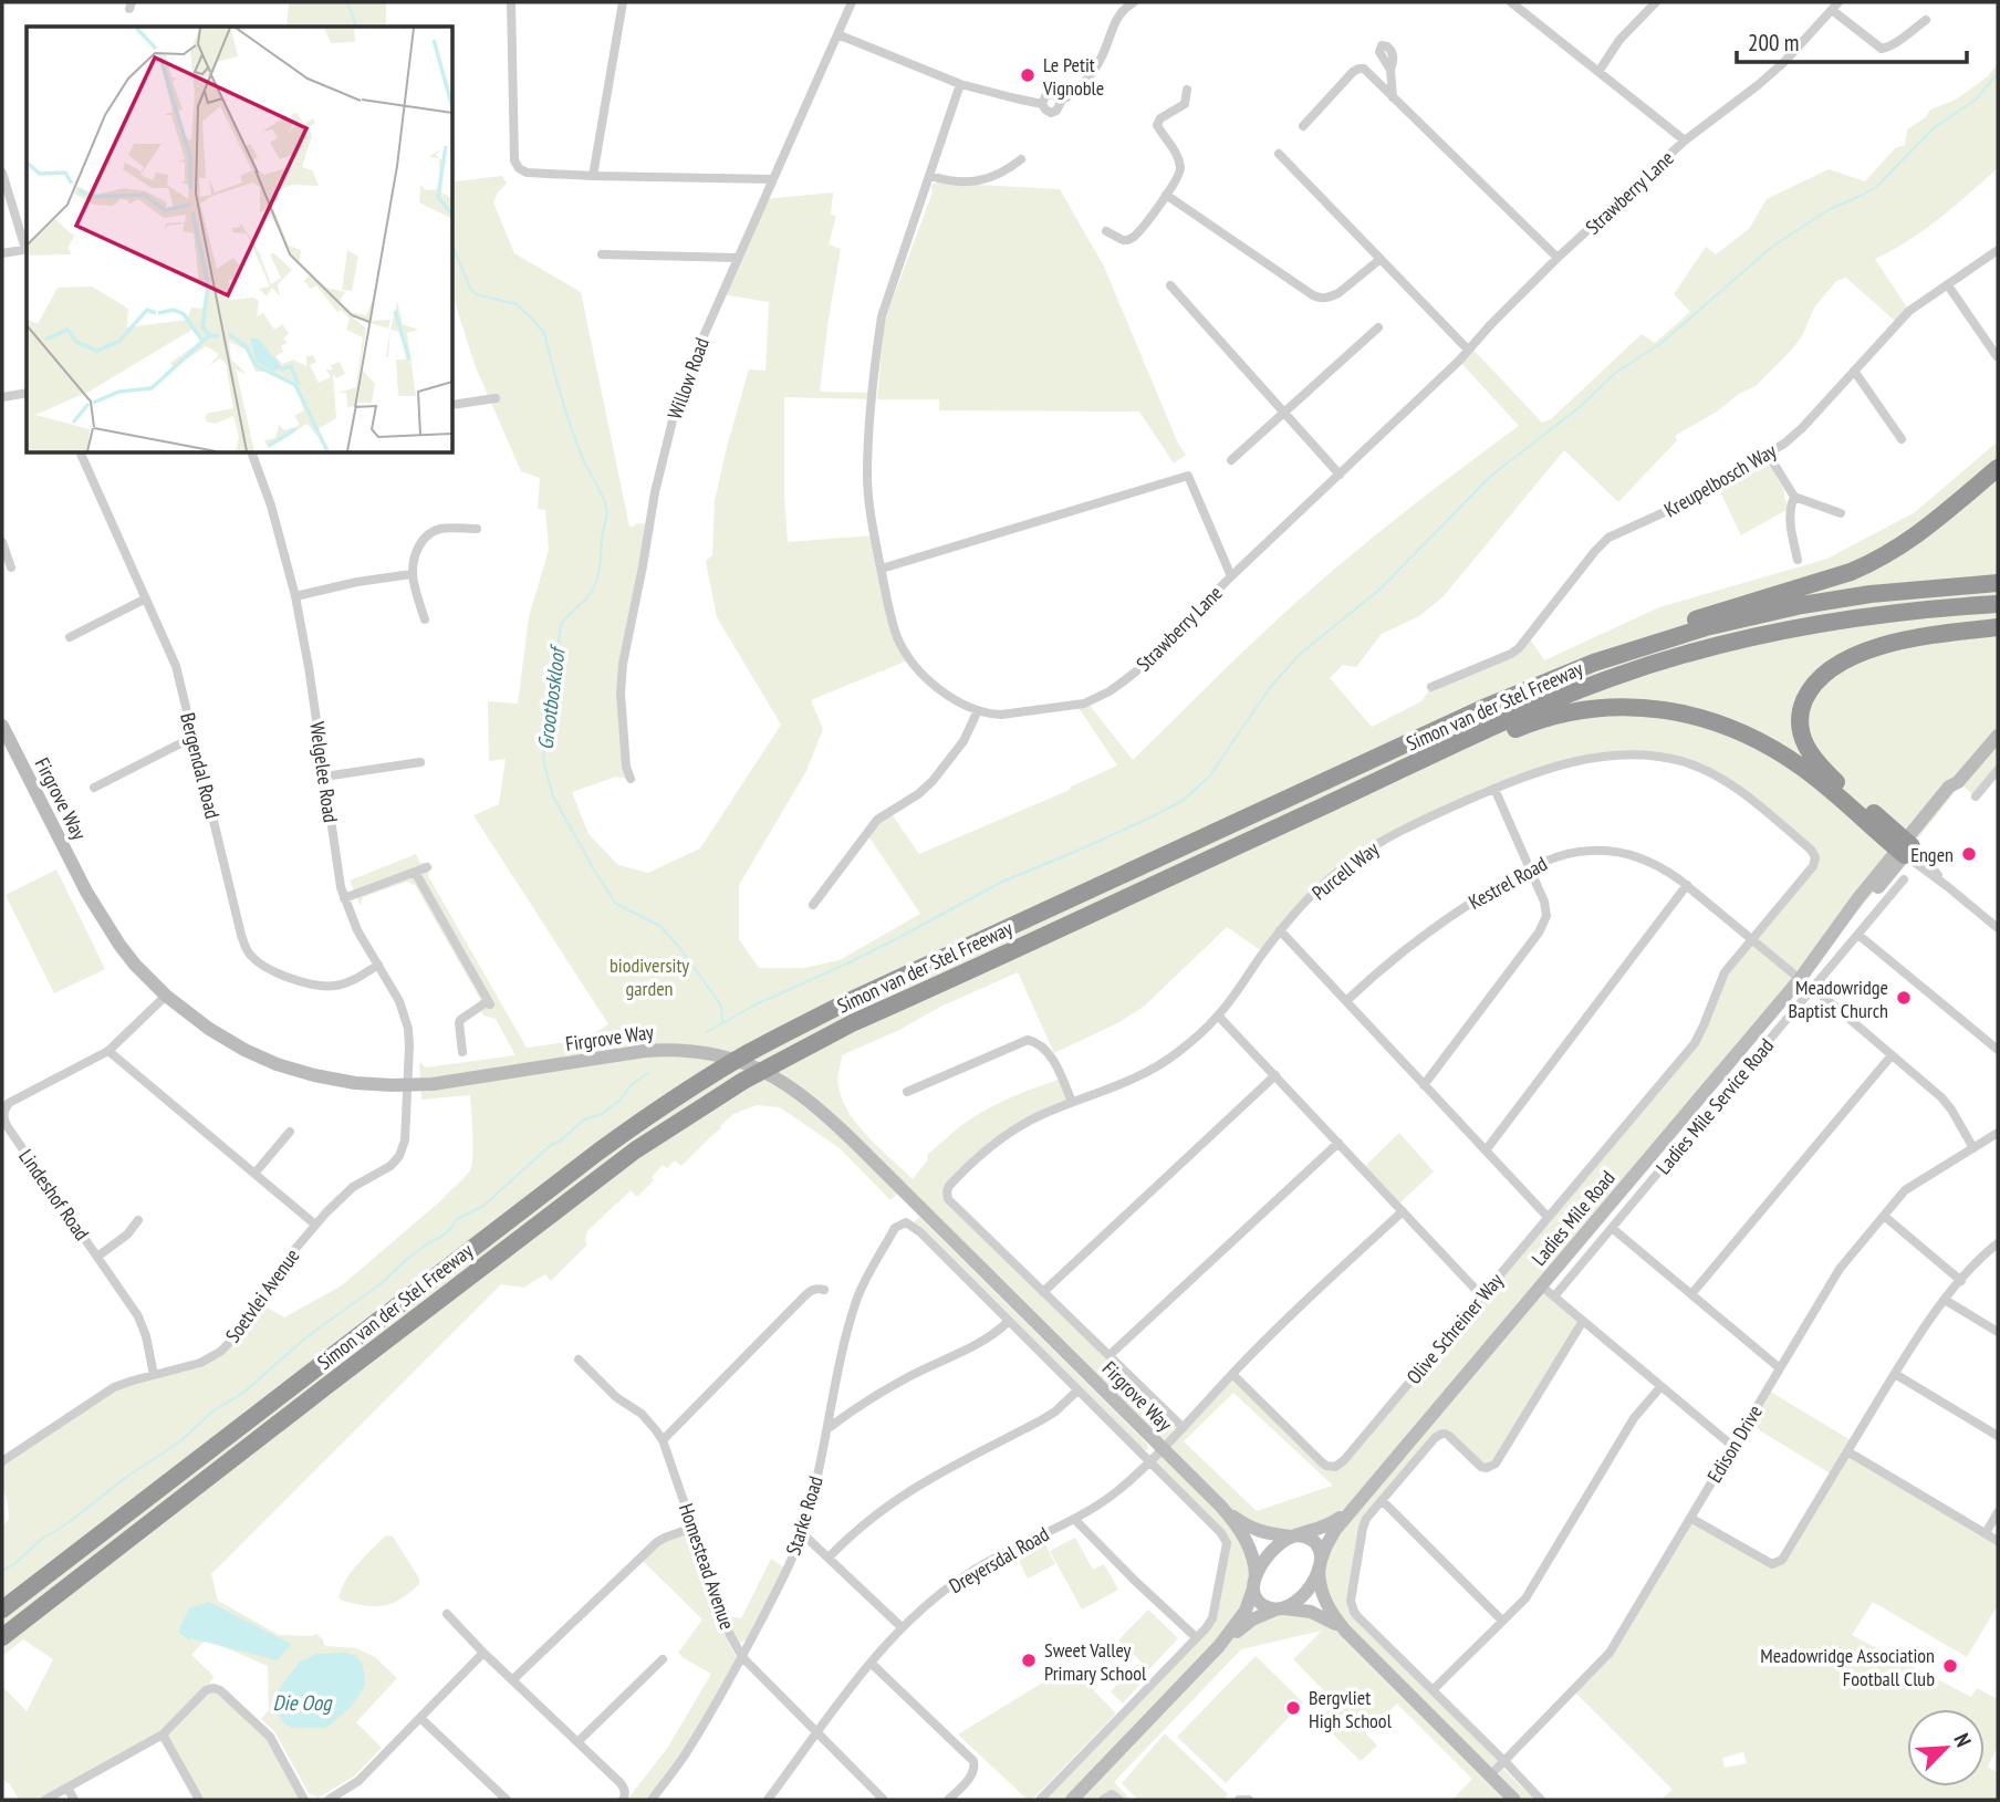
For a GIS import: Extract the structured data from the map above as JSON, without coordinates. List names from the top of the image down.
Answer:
{
  "streets": {
    "highway": ["Simon van der Stel Freeway"],
    "street": [
      "Strawberry Lane",
      "Willow Road",
      "Kreupelbosch Way",
      "Bergendal Road",
      "Welgelee Road",
      "Firgrove Way",
      "Purcell Way",
      "Kestrel Road",
      "Ladies Mile Service Road",
      "Lindeshof Road",
      "Ladies Mile Road",
      "Soetvlei Avenue",
      "Olive Schreiner Way",
      "Edison Drive",
      "Starke Road",
      "Dreyersdal Road",
      "Homestead Avenue"
    ]
  },
  "crossings": [
    ["Bergendal Road", "Welgelee Road"],
    ["Welgelee Road", "Firgrove Way"],
    ["Welgelee Road", "Soetvlei Avenue"],
    ["Firgrove Way", "Lindeshof Road"],
    ["Firgrove Way", "Ladies Mile Road"],
    ["Firgrove Way", "Soetvlei Avenue"],
    ["Firgrove Way", "Dreyersdal Road"],
    ["Purcell Way", "Olive Schreiner Way"],
    ["Kestrel Road", "Ladies Mile Road"],
    ["Kestrel Road", "Olive Schreiner Way"],
    ["Lindeshof Road", "Soetvlei Avenue"],
    ["Olive Schreiner Way", "Dreyersdal Road"],
    ["Starke Road", "Homestead Avenue"],
    ["Dreyersdal Road", "Homestead Avenue"]
  ],
  "water": ["Grootboskloof", "Die Oog"],
  "parks": ["biodiversity garden"],
  "places": [
    "Le Petit Vignoble",
    "Engen",
    "Meadowridge Baptist Church",
    "Sweet Valley Primary School",
    "Meadowridge Association Football Club",
    "Bergvliet High School"
  ],
  "scale_bar": "200 m",
  "north": "top right"
}
